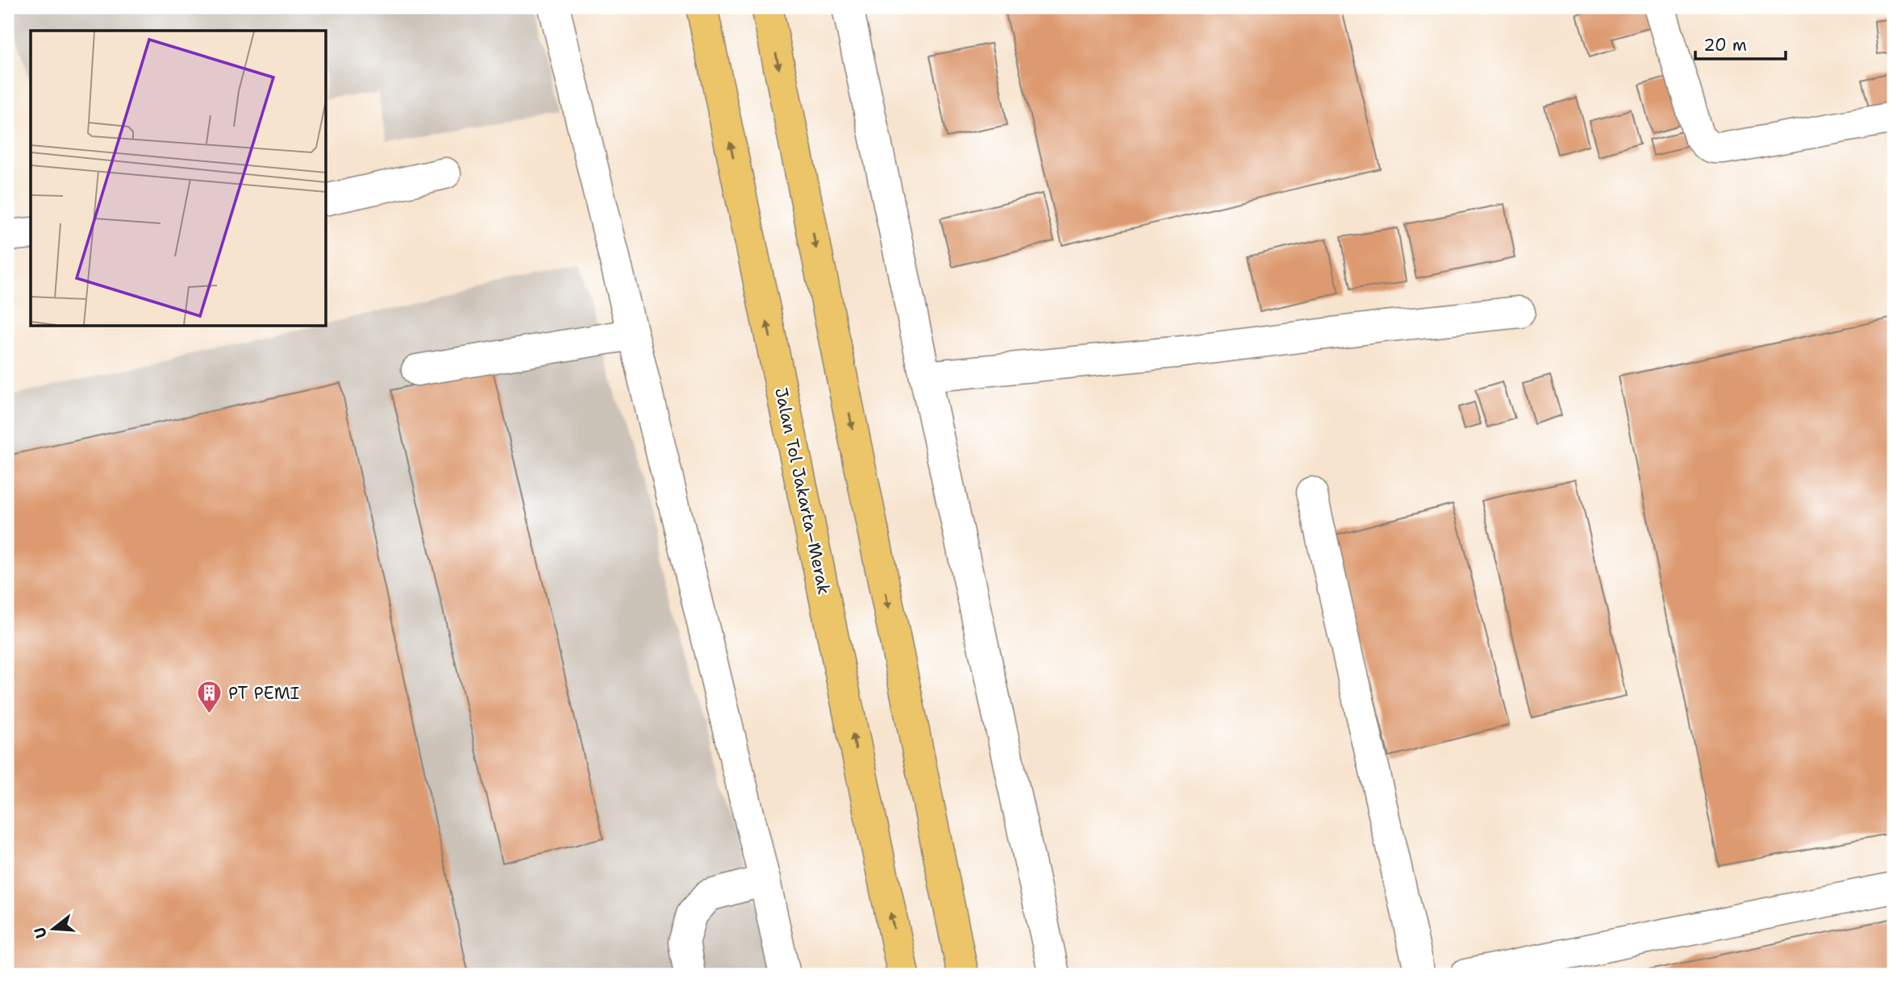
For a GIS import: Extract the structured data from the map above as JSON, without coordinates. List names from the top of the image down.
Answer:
{
  "streets": {
    "highway": ["Jalan Tol Jakarta–Merak"]
  },
  "places": {
    "building": ["PT PEMI"]
  },
  "scale_bar": "20 m",
  "north": "left"
}
